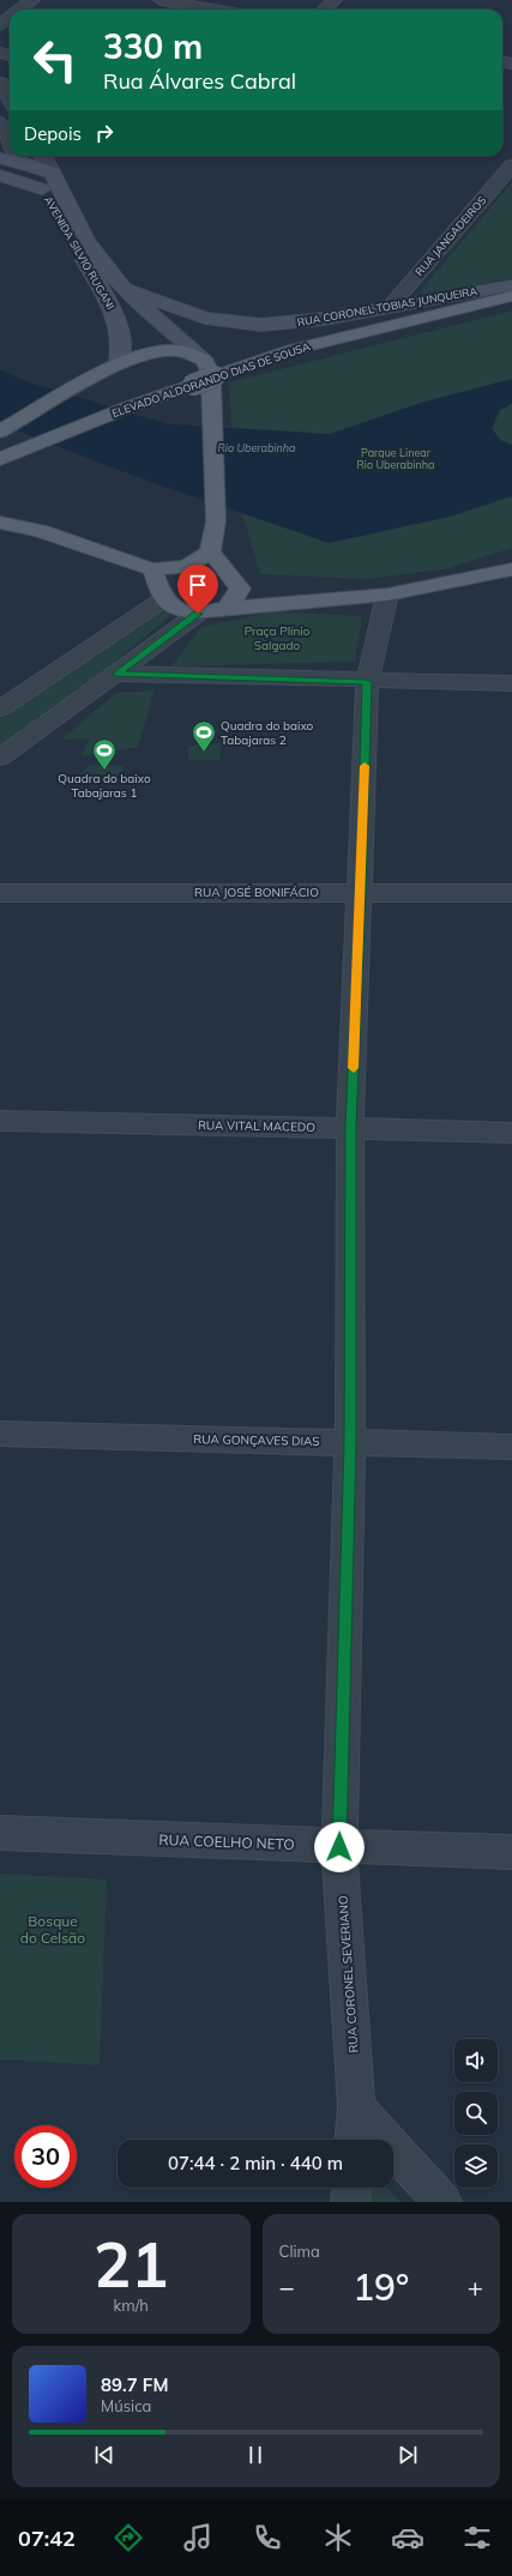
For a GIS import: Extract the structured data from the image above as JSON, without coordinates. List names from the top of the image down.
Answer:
{
  "streets": {
    "main road": ["AVENIDA SILVIO RUGANI", "RUA CORONEL TOBIAS JUNQUEIRA", "ELEVADO ALDORANDO DIAS DE SOUSA"],
    "street": [
      "RUA JANGADEIROS",
      "RUA JOSÉ BONIFÁCIO",
      "RUA VITAL MACEDO",
      "RUA GONÇAVES DIAS",
      "RUA COELHO NETO",
      "RUA CORONEL SEVERIANO"
    ]
  },
  "crossings": [
    ["RUA JANGADEIROS", "RUA CORONEL TOBIAS JUNQUEIRA"],
    ["AVENIDA SILVIO RUGANI", "RUA CORONEL TOBIAS JUNQUEIRA"],
    ["RUA JOSÉ BONIFÁCIO", "RUA CORONEL SEVERIANO"],
    ["RUA VITAL MACEDO", "RUA CORONEL SEVERIANO"],
    ["RUA GONÇAVES DIAS", "RUA CORONEL SEVERIANO"],
    ["RUA COELHO NETO", "RUA CORONEL SEVERIANO"]
  ],
  "water": ["Rio Uberabinha"],
  "parks": ["Parque Linear Rio Uberabinha", "Praça Plínio Salgado", "Bosque do Celsão"],
  "places": {
    "sports": ["Quadra do baixo Tabajaras 2", "Quadra do baixo Tabajaras 1"]
  },
  "page": {
    "turn": ["330 m", "Rua Álvares Cabral"],
    "then": "Depois",
    "limit": "30",
    "trip": "07:44 · 2 min · 440 m",
    "tile": [
      ["21", "km/h"],
      "Clima"
    ],
    "heat": ["−", "19°", "+"],
    "song": ["89.7 FM", "Música"],
    "tabs": "07:42"
  }
}
